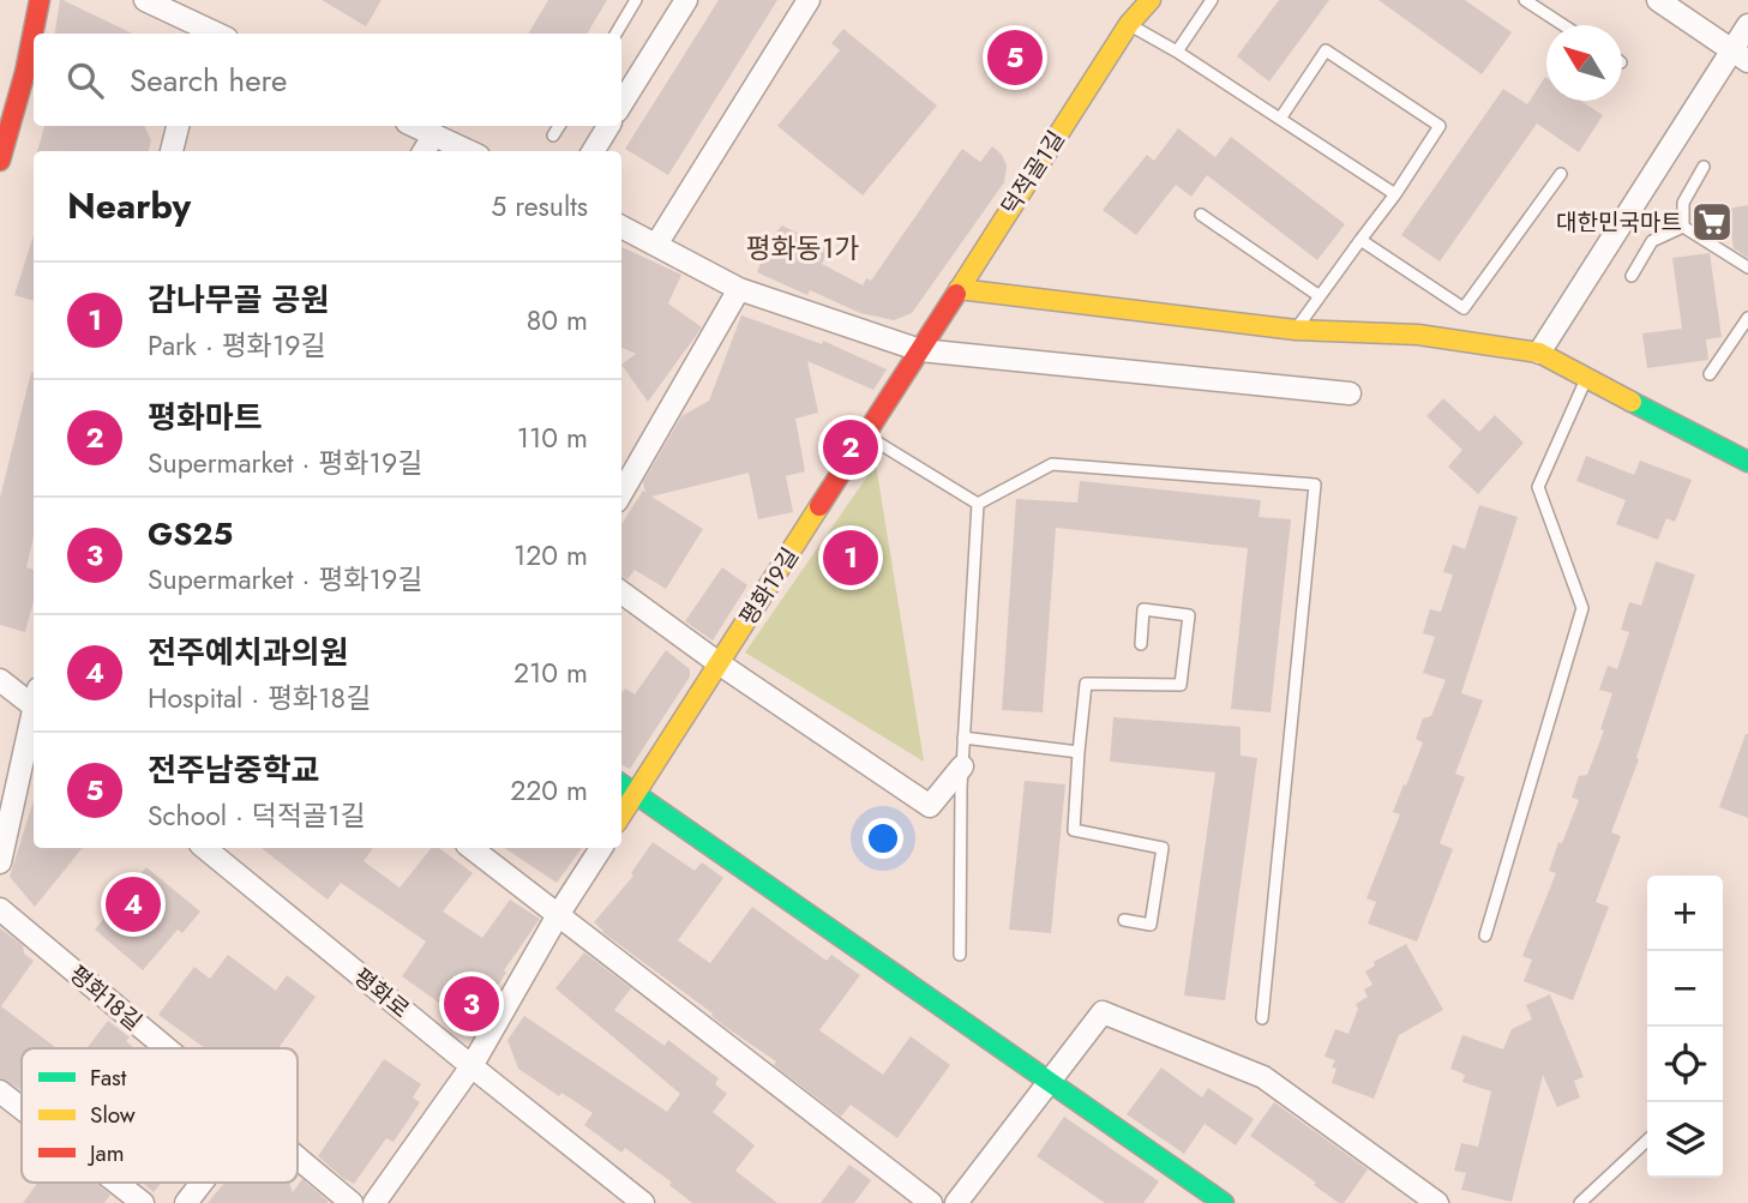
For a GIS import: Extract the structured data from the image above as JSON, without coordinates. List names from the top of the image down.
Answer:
{
  "streets": {
    "street": [
      "덕적골1길",
      "평화19길",
      "평화로",
      "평화18길"
    ]
  },
  "crossings": [
    ["덕적골1길", "평화19길"]
  ],
  "districts": ["평화동1가"],
  "places": {
    "supermarket": ["대한민국마트"]
  },
  "legend": ["Fast", "Slow", "Jam"],
  "north": "top left",
  "page": {
    "pins": [
      "5",
      "2",
      "1",
      "4",
      "3"
    ],
    "search": "Search here",
    "heading": ["Nearby", "5 results"],
    "list": [
      {
        "mark": "1",
        "name": "감나무골 공원",
        "note": "Park · 평화19길",
        "value": "80 m"
      },
      {
        "mark": "2",
        "name": "평화마트",
        "note": "Supermarket · 평화19길",
        "value": "110 m"
      },
      {
        "mark": "3",
        "name": "GS25",
        "note": "Supermarket · 평화19길",
        "value": "120 m"
      },
      {
        "mark": "4",
        "name": "전주예치과의원",
        "note": "Hospital · 평화18길",
        "value": "210 m"
      },
      {
        "mark": "5",
        "name": "전주남중학교",
        "note": "School · 덕적골1길",
        "value": "220 m"
      }
    ],
    "map_buttons": ["+", "−"]
  }
}
